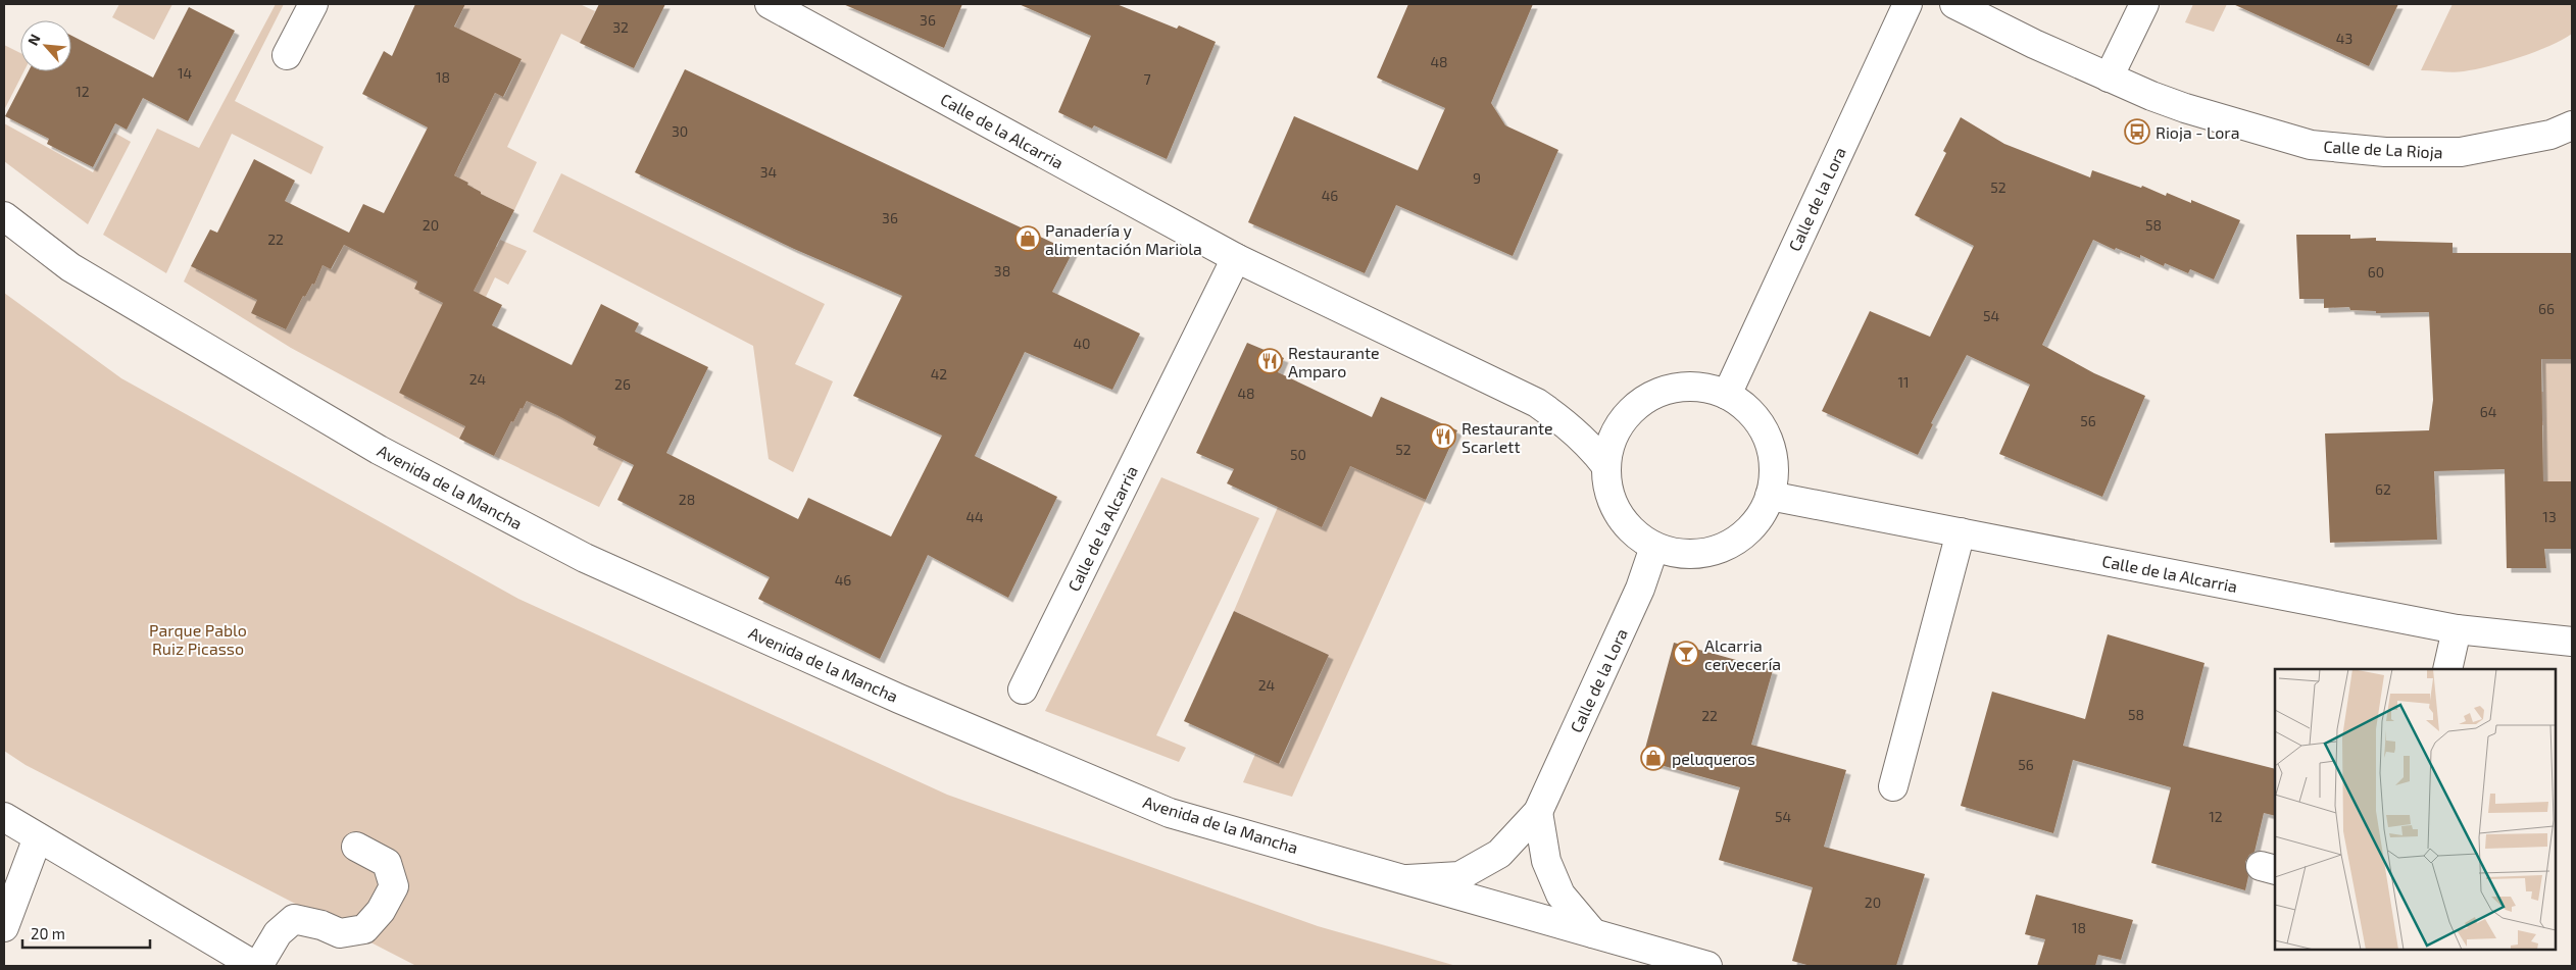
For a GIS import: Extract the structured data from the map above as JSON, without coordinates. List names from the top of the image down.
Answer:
{
  "streets": {
    "street": [
      "Calle de la Alcarria",
      "Calle de La Rioja",
      "Calle de la Lora",
      "Avenida de la Mancha"
    ]
  },
  "crossings": [
    ["Calle de la Alcarria", "Calle de la Lora"],
    ["Calle de la Lora", "Avenida de la Mancha"]
  ],
  "parks": ["Parque Pablo Ruiz Picasso"],
  "places": {
    "bus stop": ["Rioja - Lora"],
    "shop": ["Panadería y alimentación Mariola", "peluqueros"],
    "restaurant": ["Restaurante Amparo", "Restaurante Scarlett"],
    "bar": ["Alcarria cervecería"]
  },
  "house_numbers": [
    "36",
    "32",
    "43",
    "48",
    "14",
    "18",
    "7",
    "12",
    "30",
    "34",
    "9",
    "52",
    "46",
    "36",
    "20",
    "58",
    "22",
    "38",
    "60",
    "66",
    "54",
    "40",
    "42",
    "24",
    "11",
    "26",
    "48",
    "64",
    "56",
    "52",
    "50",
    "62",
    "28",
    "44",
    "13",
    "46",
    "24",
    "58",
    "22",
    "56",
    "54",
    "12",
    "20",
    "18"
  ],
  "scale_bar": "20 m",
  "north": "top left"
}
